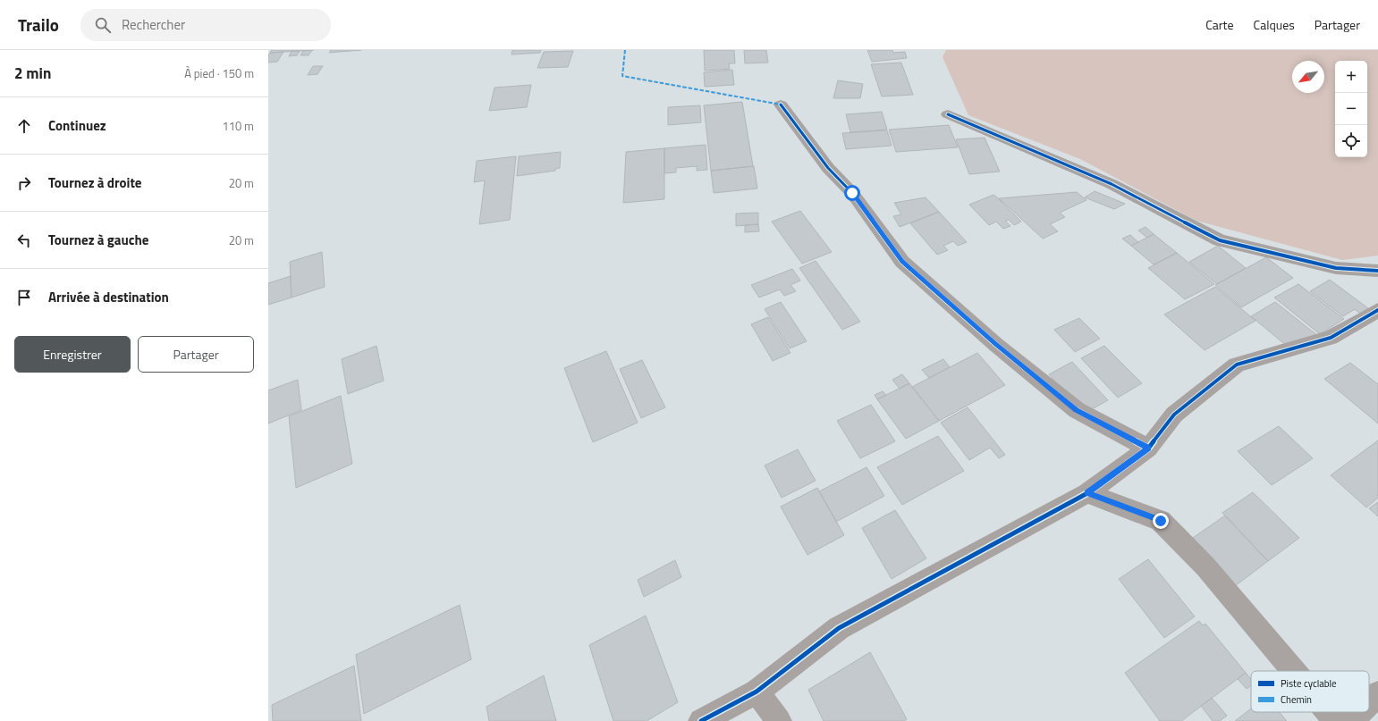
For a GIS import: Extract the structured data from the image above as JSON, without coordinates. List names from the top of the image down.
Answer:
{
  "legend": ["Piste cyclable", "Chemin"],
  "north": "bottom left",
  "page": {
    "header": "Trailo",
    "search": "Rechercher",
    "nav": ["Carte", "Calques", "Partager"],
    "heading": ["2 min", "À pied · 150 m"],
    "map_buttons": ["+", "−"],
    "list": [
      ["Continuez", "110 m"],
      ["Tournez à droite", "20 m"],
      ["Tournez à gauche", "20 m"],
      "Arrivée à destination"
    ],
    "buttons": ["Enregistrer", "Partager"]
  }
}
